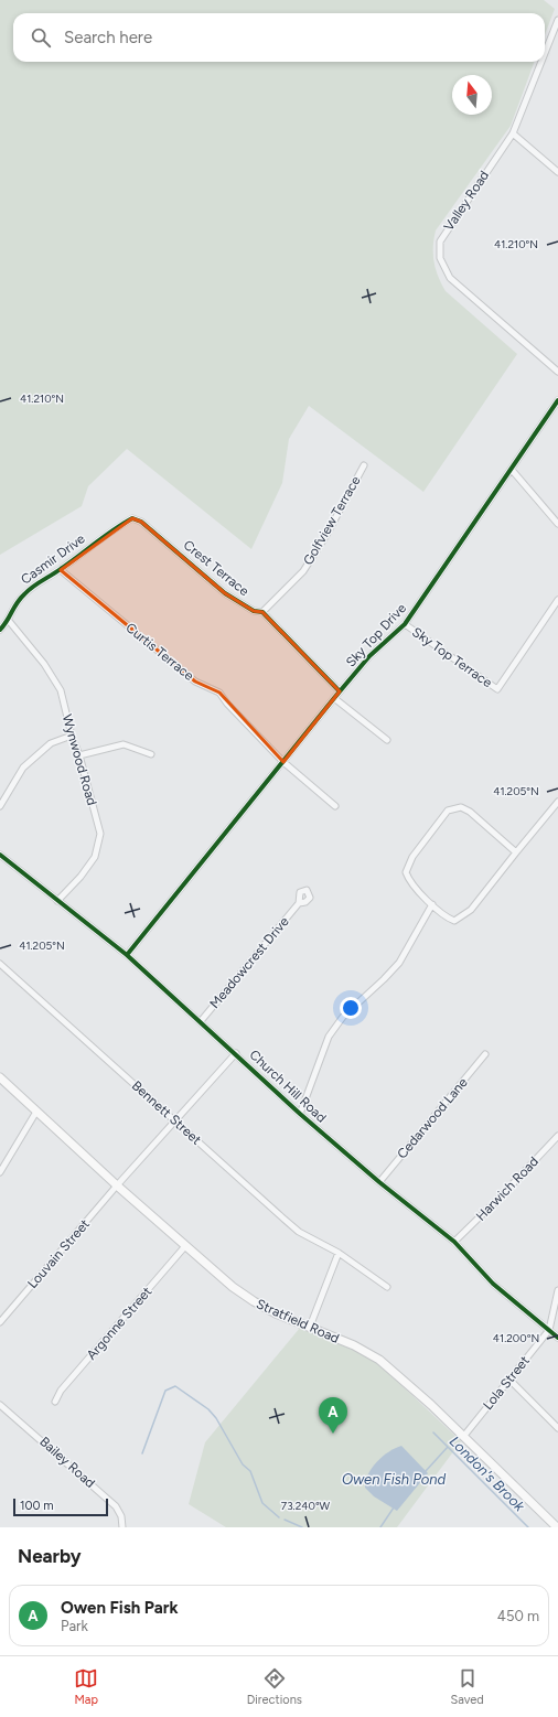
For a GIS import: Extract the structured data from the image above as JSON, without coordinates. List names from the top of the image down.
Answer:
{
  "streets": {
    "main road": ["Stratfield Road"],
    "street": [
      "Valley Road",
      "Golfview Terrace",
      "Casmir Drive",
      "Crest Terrace",
      "Sky Top Drive",
      "Curtis Terrace",
      "Sky Top Terrace",
      "Wynwood Road",
      "Meadowcrest Drive",
      "Church Hill Road",
      "Bennett Street",
      "Cedarwood Lane",
      "Harwich Road",
      "Louvain Street",
      "Argonne Street",
      "Lola Street",
      "Bailey Road"
    ]
  },
  "crossings": [
    ["Golfview Terrace", "Crest Terrace"],
    ["Casmir Drive", "Crest Terrace"],
    ["Casmir Drive", "Curtis Terrace"],
    ["Casmir Drive", "Wynwood Road"],
    ["Crest Terrace", "Sky Top Drive"],
    ["Sky Top Drive", "Curtis Terrace"],
    ["Sky Top Drive", "Sky Top Terrace"],
    ["Sky Top Drive", "Church Hill Road"],
    ["Wynwood Road", "Church Hill Road"],
    ["Meadowcrest Drive", "Church Hill Road"],
    ["Church Hill Road", "Cedarwood Lane"],
    ["Church Hill Road", "Harwich Road"],
    ["Church Hill Road", "Louvain Street"],
    ["Church Hill Road", "Lola Street"],
    ["Bennett Street", "Louvain Street"],
    ["Louvain Street", "Stratfield Road"],
    ["Stratfield Road", "Argonne Street"],
    ["Stratfield Road", "Lola Street"]
  ],
  "water": ["London's Brook", "Owen Fish Pond"],
  "scale_bar": "100 m",
  "north": "top",
  "page": {
    "search": "Search here",
    "pins": "A",
    "scale": "100 m",
    "heading": "Nearby",
    "list": [
      {
        "mark": "A",
        "name": "Owen Fish Park",
        "note": "Park",
        "value": "450 m"
      }
    ],
    "nav": ["Map", "Directions", "Saved"]
  },
  "coordinates": [
    "41.210°N",
    "41.205°N",
    "41.200°N",
    "73.240°W"
  ]
}
